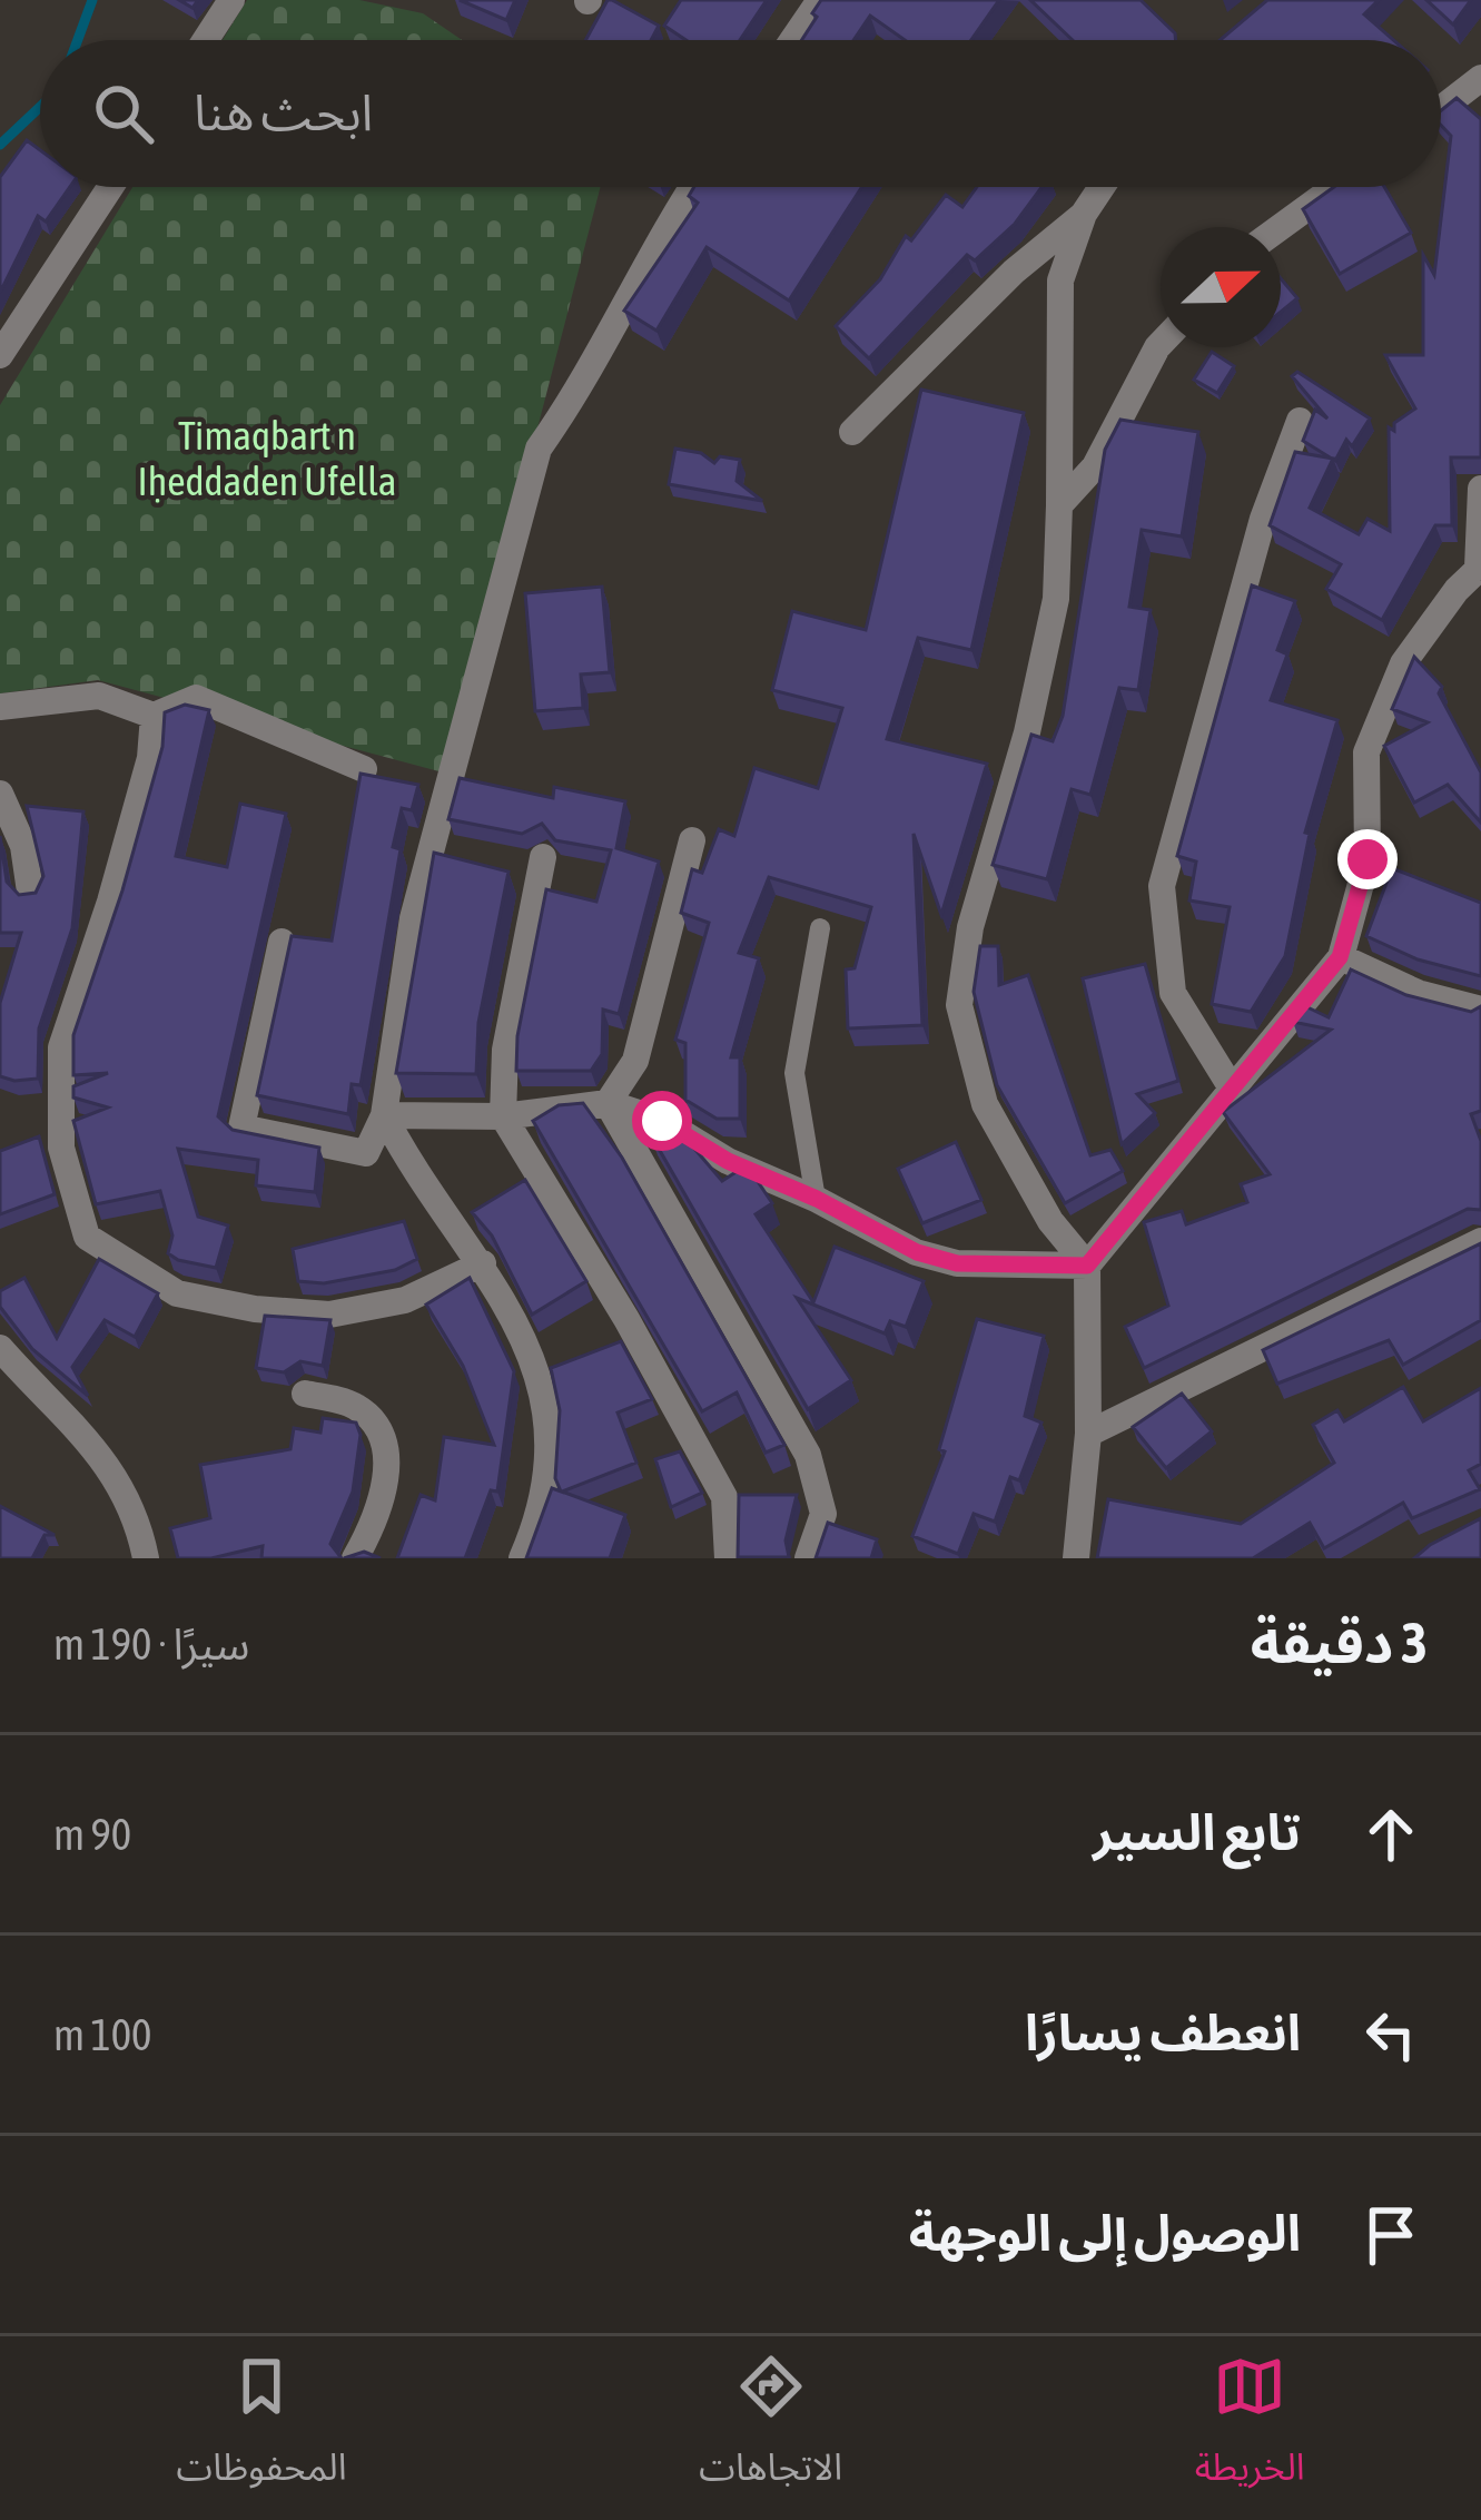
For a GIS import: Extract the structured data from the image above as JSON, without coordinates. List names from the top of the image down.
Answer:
{
  "parks": ["Timaqbart n Iḥeddaden Ufella"],
  "north": "right",
  "page": {
    "search": "ابحث هنا",
    "heading": ["3 دقيقة", "سيرًا · 190 m"],
    "list": [
      ["تابع السير", "90 m"],
      ["انعطف يسارًا", "100 m"],
      "الوصول إلى الوجهة"
    ],
    "nav": ["الخريطة", "الاتجاهات", "المحفوظات"]
  }
}
